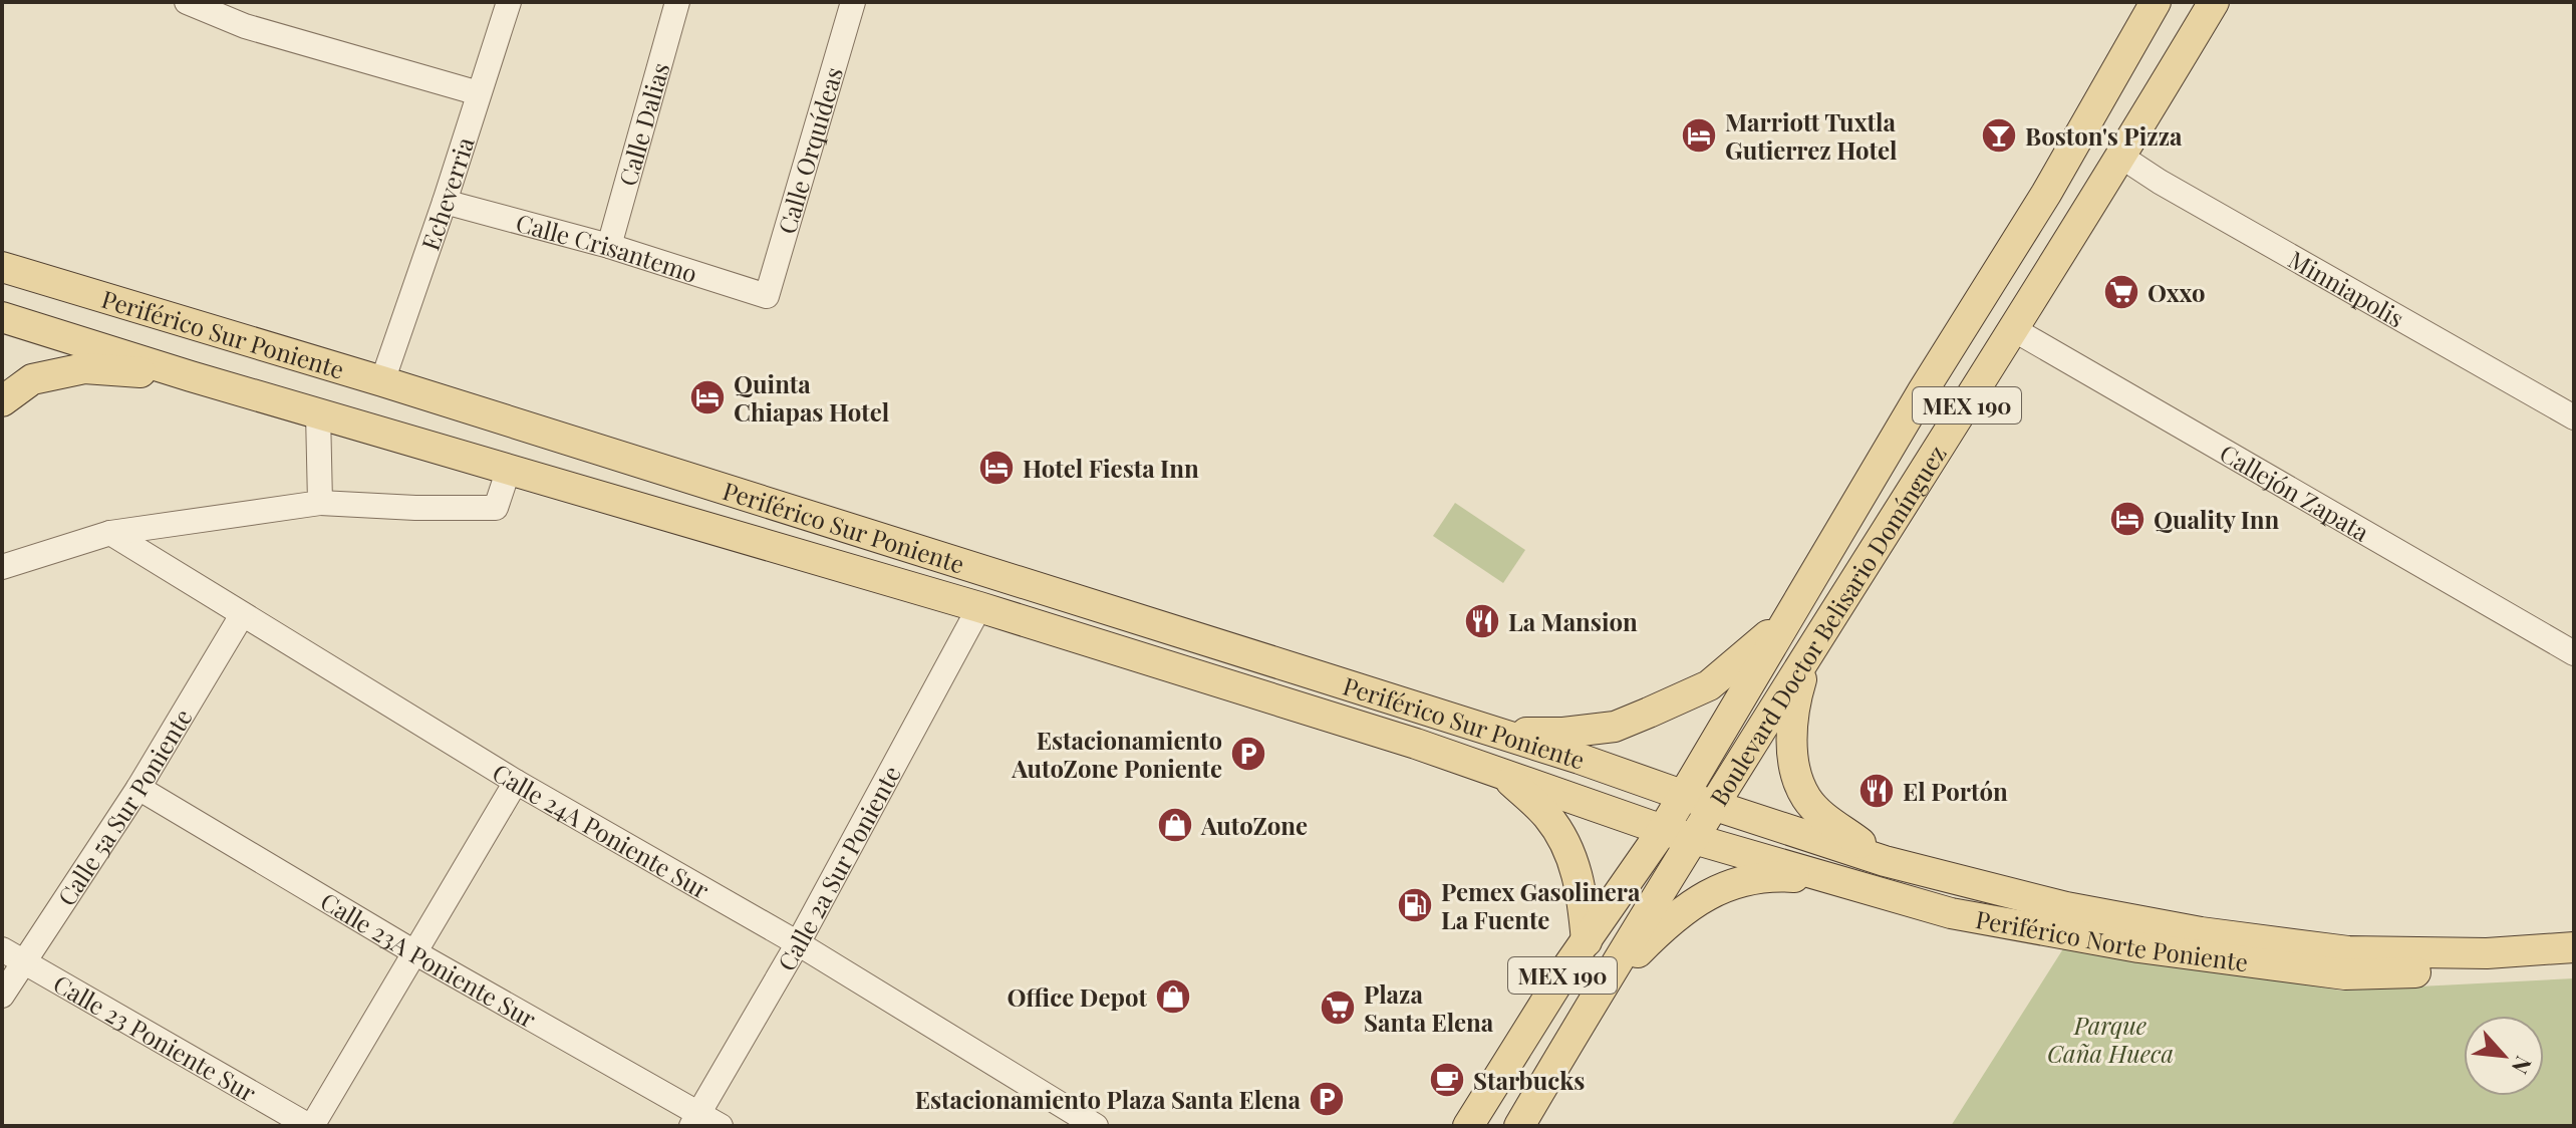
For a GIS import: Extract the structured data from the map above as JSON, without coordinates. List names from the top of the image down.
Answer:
{
  "streets": {
    "main road": [
      "Periférico Sur Poniente",
      "MEX 190",
      "Boulevard Doctor Belisario Domínguez",
      "Periférico Norte Poniente"
    ],
    "street": [
      "Calle Dalias",
      "Calle Orquídeas",
      "Echeverria",
      "Calle Crisantemo",
      "Minniapolis",
      "Callejón Zapata",
      "Calle 5a Sur Poniente",
      "Calle 24A Poniente Sur",
      "Calle 2a Sur Poniente",
      "Calle 23A Poniente Sur",
      "Calle 23 Poniente Sur"
    ]
  },
  "crossings": [
    ["Calle Dalias", "Calle Crisantemo"],
    ["Calle Orquídeas", "Calle Crisantemo"],
    ["Echeverria", "Calle Crisantemo"],
    ["Echeverria", "Periférico Sur Poniente"],
    ["Minniapolis", "Boulevard Doctor Belisario Domínguez"],
    ["Periférico Sur Poniente", "Boulevard Doctor Belisario Domínguez"],
    ["Periférico Sur Poniente", "Calle 2a Sur Poniente"],
    ["Periférico Sur Poniente", "Periférico Norte Poniente"],
    ["Callejón Zapata", "Boulevard Doctor Belisario Domínguez"],
    ["Boulevard Doctor Belisario Domínguez", "Periférico Norte Poniente"],
    ["Calle 5a Sur Poniente", "Calle 24A Poniente Sur"],
    ["Calle 5a Sur Poniente", "Calle 23A Poniente Sur"],
    ["Calle 5a Sur Poniente", "Calle 23 Poniente Sur"],
    ["Calle 24A Poniente Sur", "Calle 2a Sur Poniente"],
    ["Calle 2a Sur Poniente", "Calle 23A Poniente Sur"]
  ],
  "parks": ["Parque Caña Hueca"],
  "places": {
    "hotel": [
      "Marriott Tuxtla Gutierrez Hotel",
      "Quinta Chiapas Hotel",
      "Hotel Fiesta Inn",
      "Quality Inn"
    ],
    "bar": ["Boston's Pizza"],
    "supermarket": ["Oxxo", "Plaza Santa Elena"],
    "restaurant": ["La Mansion", "El Portón"],
    "parking": ["Estacionamiento AutoZone Poniente", "Estacionamiento Plaza Santa Elena"],
    "shop": ["AutoZone", "Office Depot"],
    "fuel station": ["Pemex Gasolinera La Fuente"],
    "cafe": ["Starbucks"]
  },
  "north": "bottom right"
}
